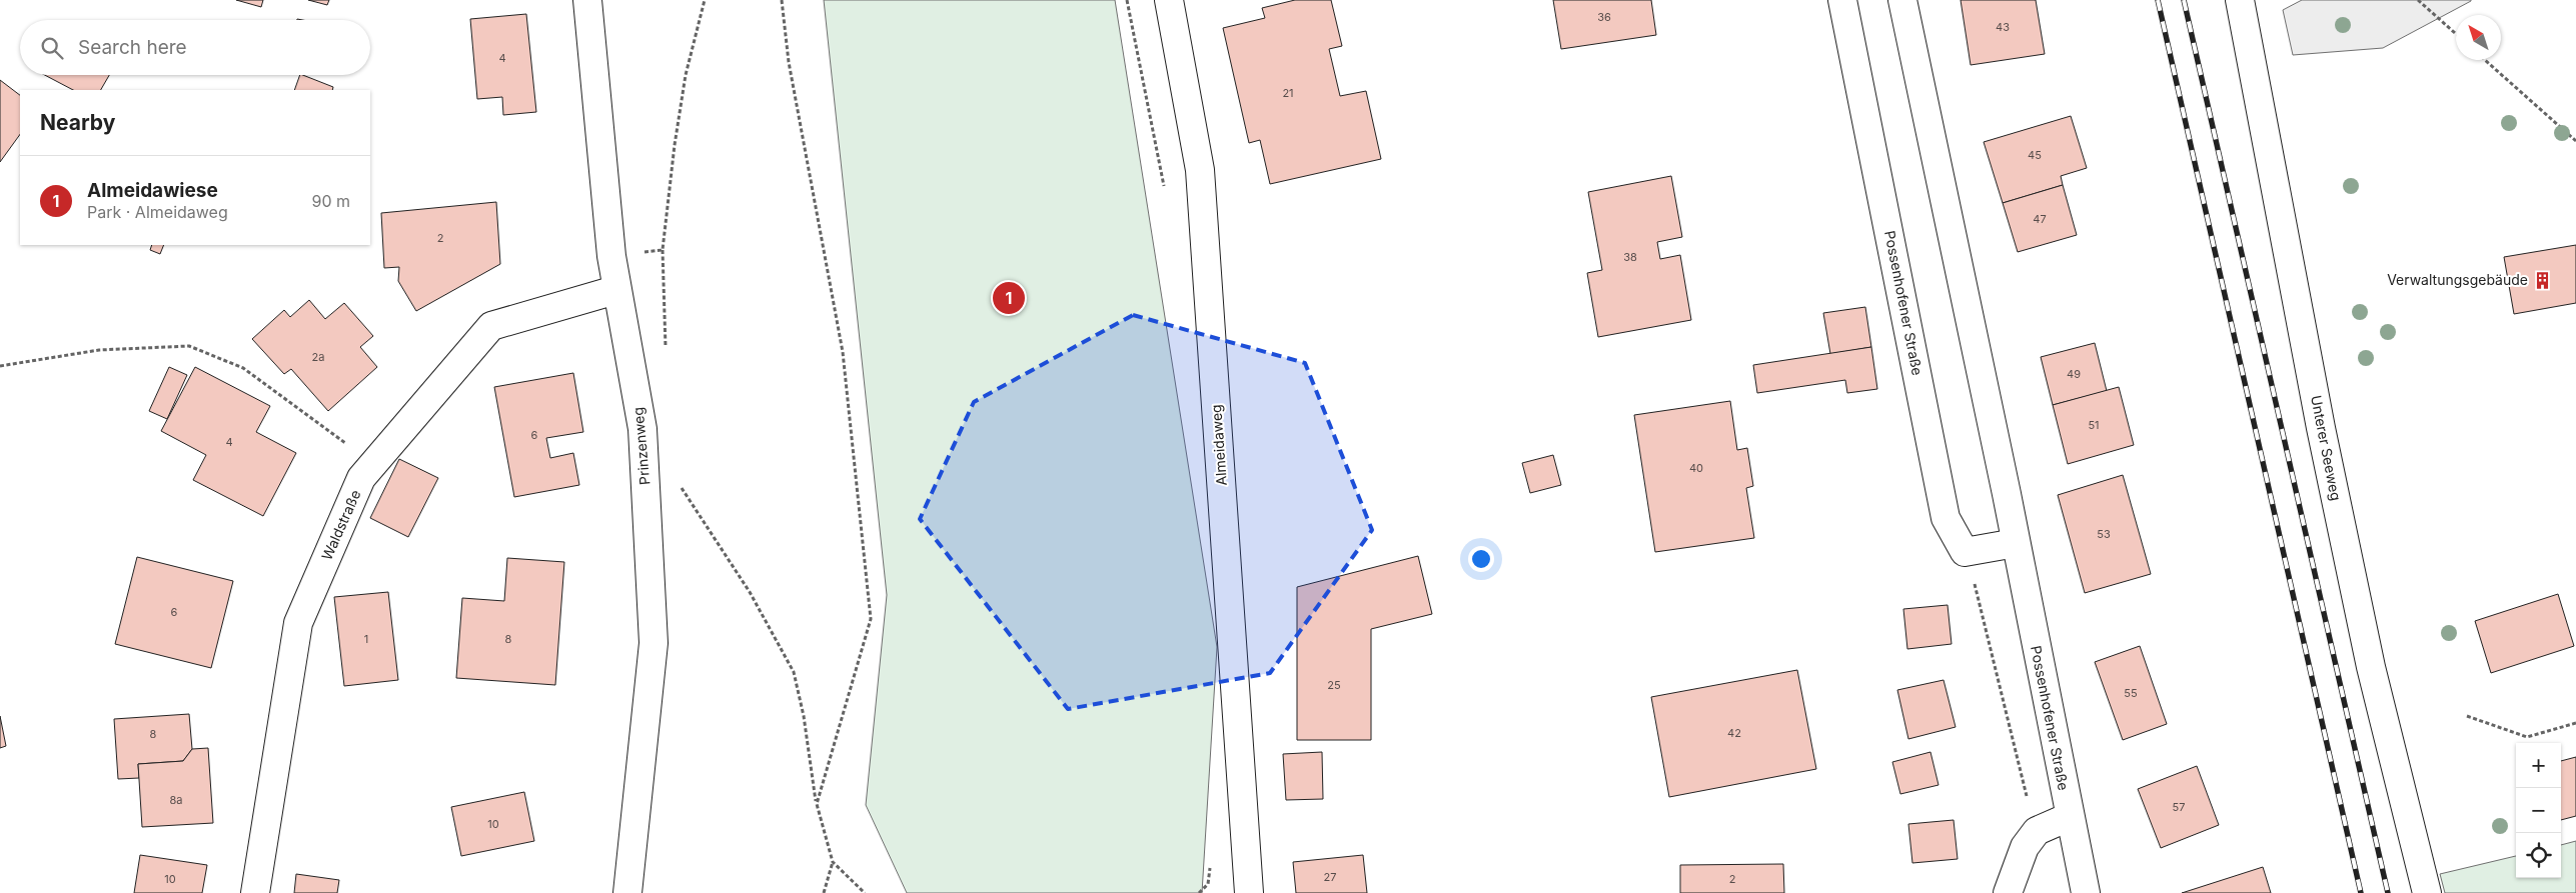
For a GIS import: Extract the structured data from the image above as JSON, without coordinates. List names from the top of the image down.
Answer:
{
  "streets": {
    "street": [
      "Possenhofener Straße",
      "Almeidaweg",
      "Prinzenweg",
      "Unterer Seeweg",
      "Waldstraße"
    ]
  },
  "crossings": [
    ["Prinzenweg", "Waldstraße"]
  ],
  "places": {
    "building": ["Verwaltungsgebäude"]
  },
  "house_numbers": [
    "36",
    "43",
    "4",
    "21",
    "45",
    "47",
    "2",
    "38",
    "2a",
    "49",
    "51",
    "6",
    "4",
    "40",
    "53",
    "6",
    "1",
    "8",
    "25",
    "55",
    "42",
    "8",
    "8a",
    "57",
    "10",
    "27",
    "10",
    "2"
  ],
  "north": "top left",
  "page": {
    "search": "Search here",
    "heading": "Nearby",
    "list": [
      {
        "mark": "1",
        "name": "Almeidawiese",
        "note": "Park · Almeidaweg",
        "value": "90 m"
      }
    ],
    "pins": "1",
    "map_buttons": ["+", "−"]
  }
}
